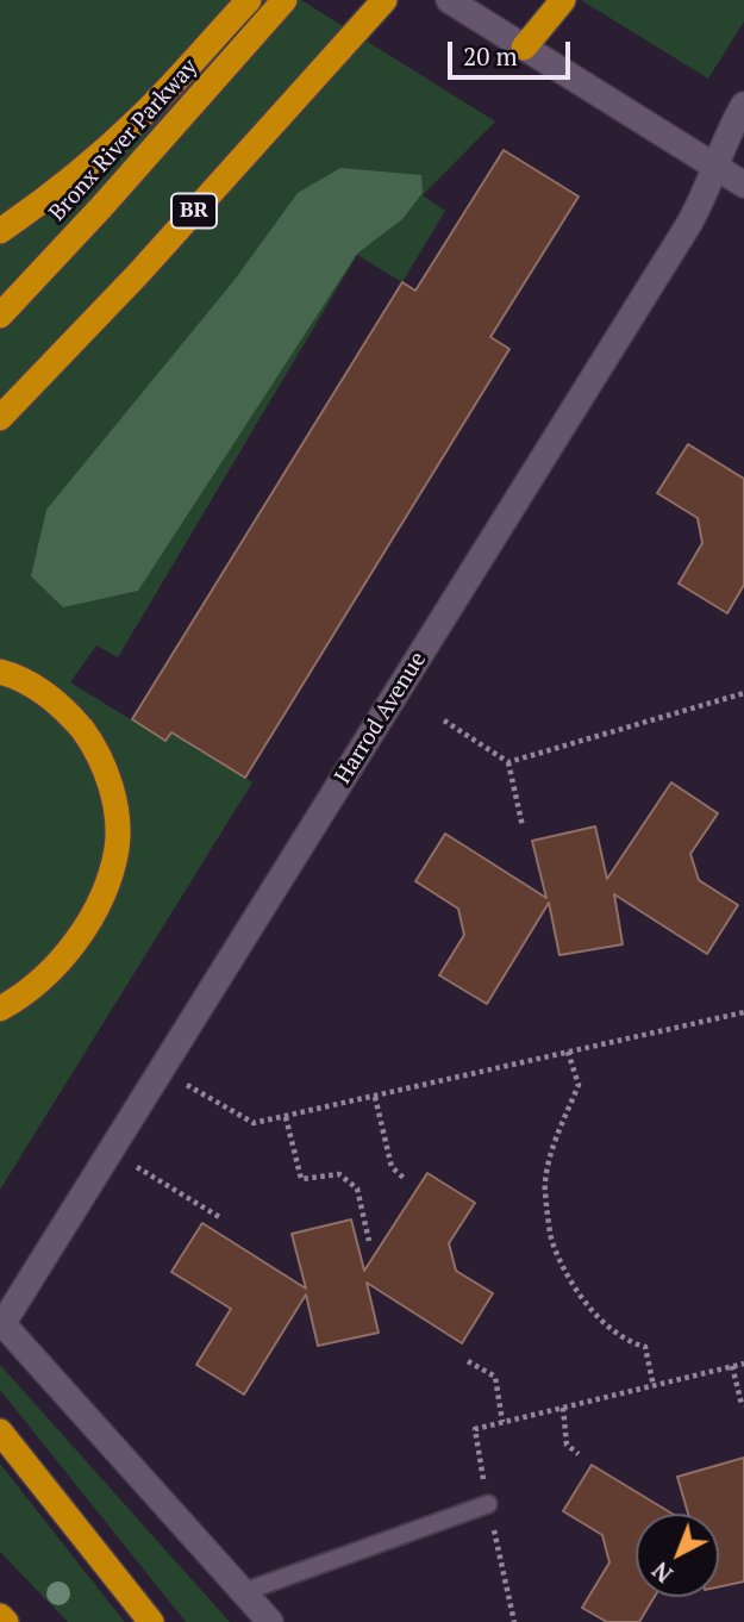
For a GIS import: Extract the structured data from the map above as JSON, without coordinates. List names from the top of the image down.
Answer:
{
  "streets": {
    "highway": ["Bronx River Parkway", "BR"],
    "main road": ["Harrod Avenue"]
  },
  "scale_bar": "20 m",
  "north": "bottom left"
}
